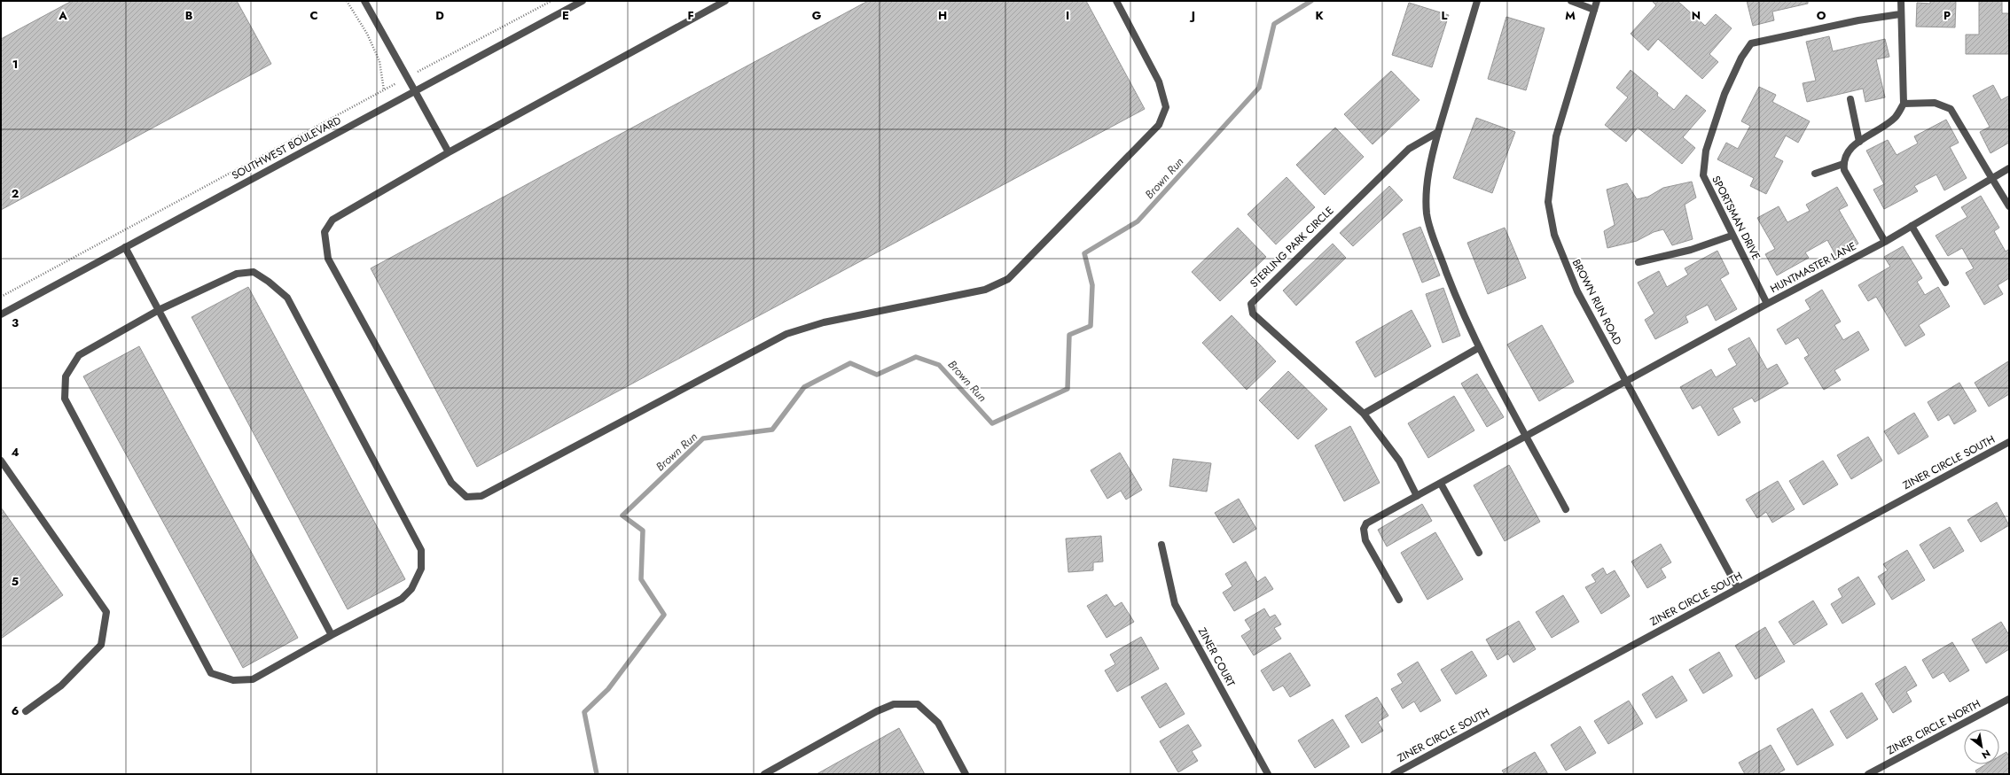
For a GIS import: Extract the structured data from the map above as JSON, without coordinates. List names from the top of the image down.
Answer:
{
  "streets": {
    "street": [
      "SOUTHWEST BOULEVARD",
      "SPORTSMAN DRIVE",
      "STERLING PARK CIRCLE",
      "HUNTMASTER LANE",
      "BROWN RUN ROAD",
      "ZINER CIRCLE SOUTH",
      "ZINER COURT",
      "ZINER CIRCLE NORTH"
    ]
  },
  "crossings": [
    ["SPORTSMAN DRIVE", "HUNTMASTER LANE"],
    ["HUNTMASTER LANE", "BROWN RUN ROAD"],
    ["BROWN RUN ROAD", "ZINER CIRCLE SOUTH"]
  ],
  "water": ["Brown Run"],
  "north": "bottom right",
  "grid": {
    "columns": [
      "A",
      "B",
      "C",
      "D",
      "E",
      "F",
      "G",
      "H",
      "I",
      "J",
      "K",
      "L",
      "M",
      "N",
      "O",
      "P"
    ],
    "rows": [
      "1",
      "2",
      "3",
      "4",
      "5",
      "6"
    ]
  }
}
